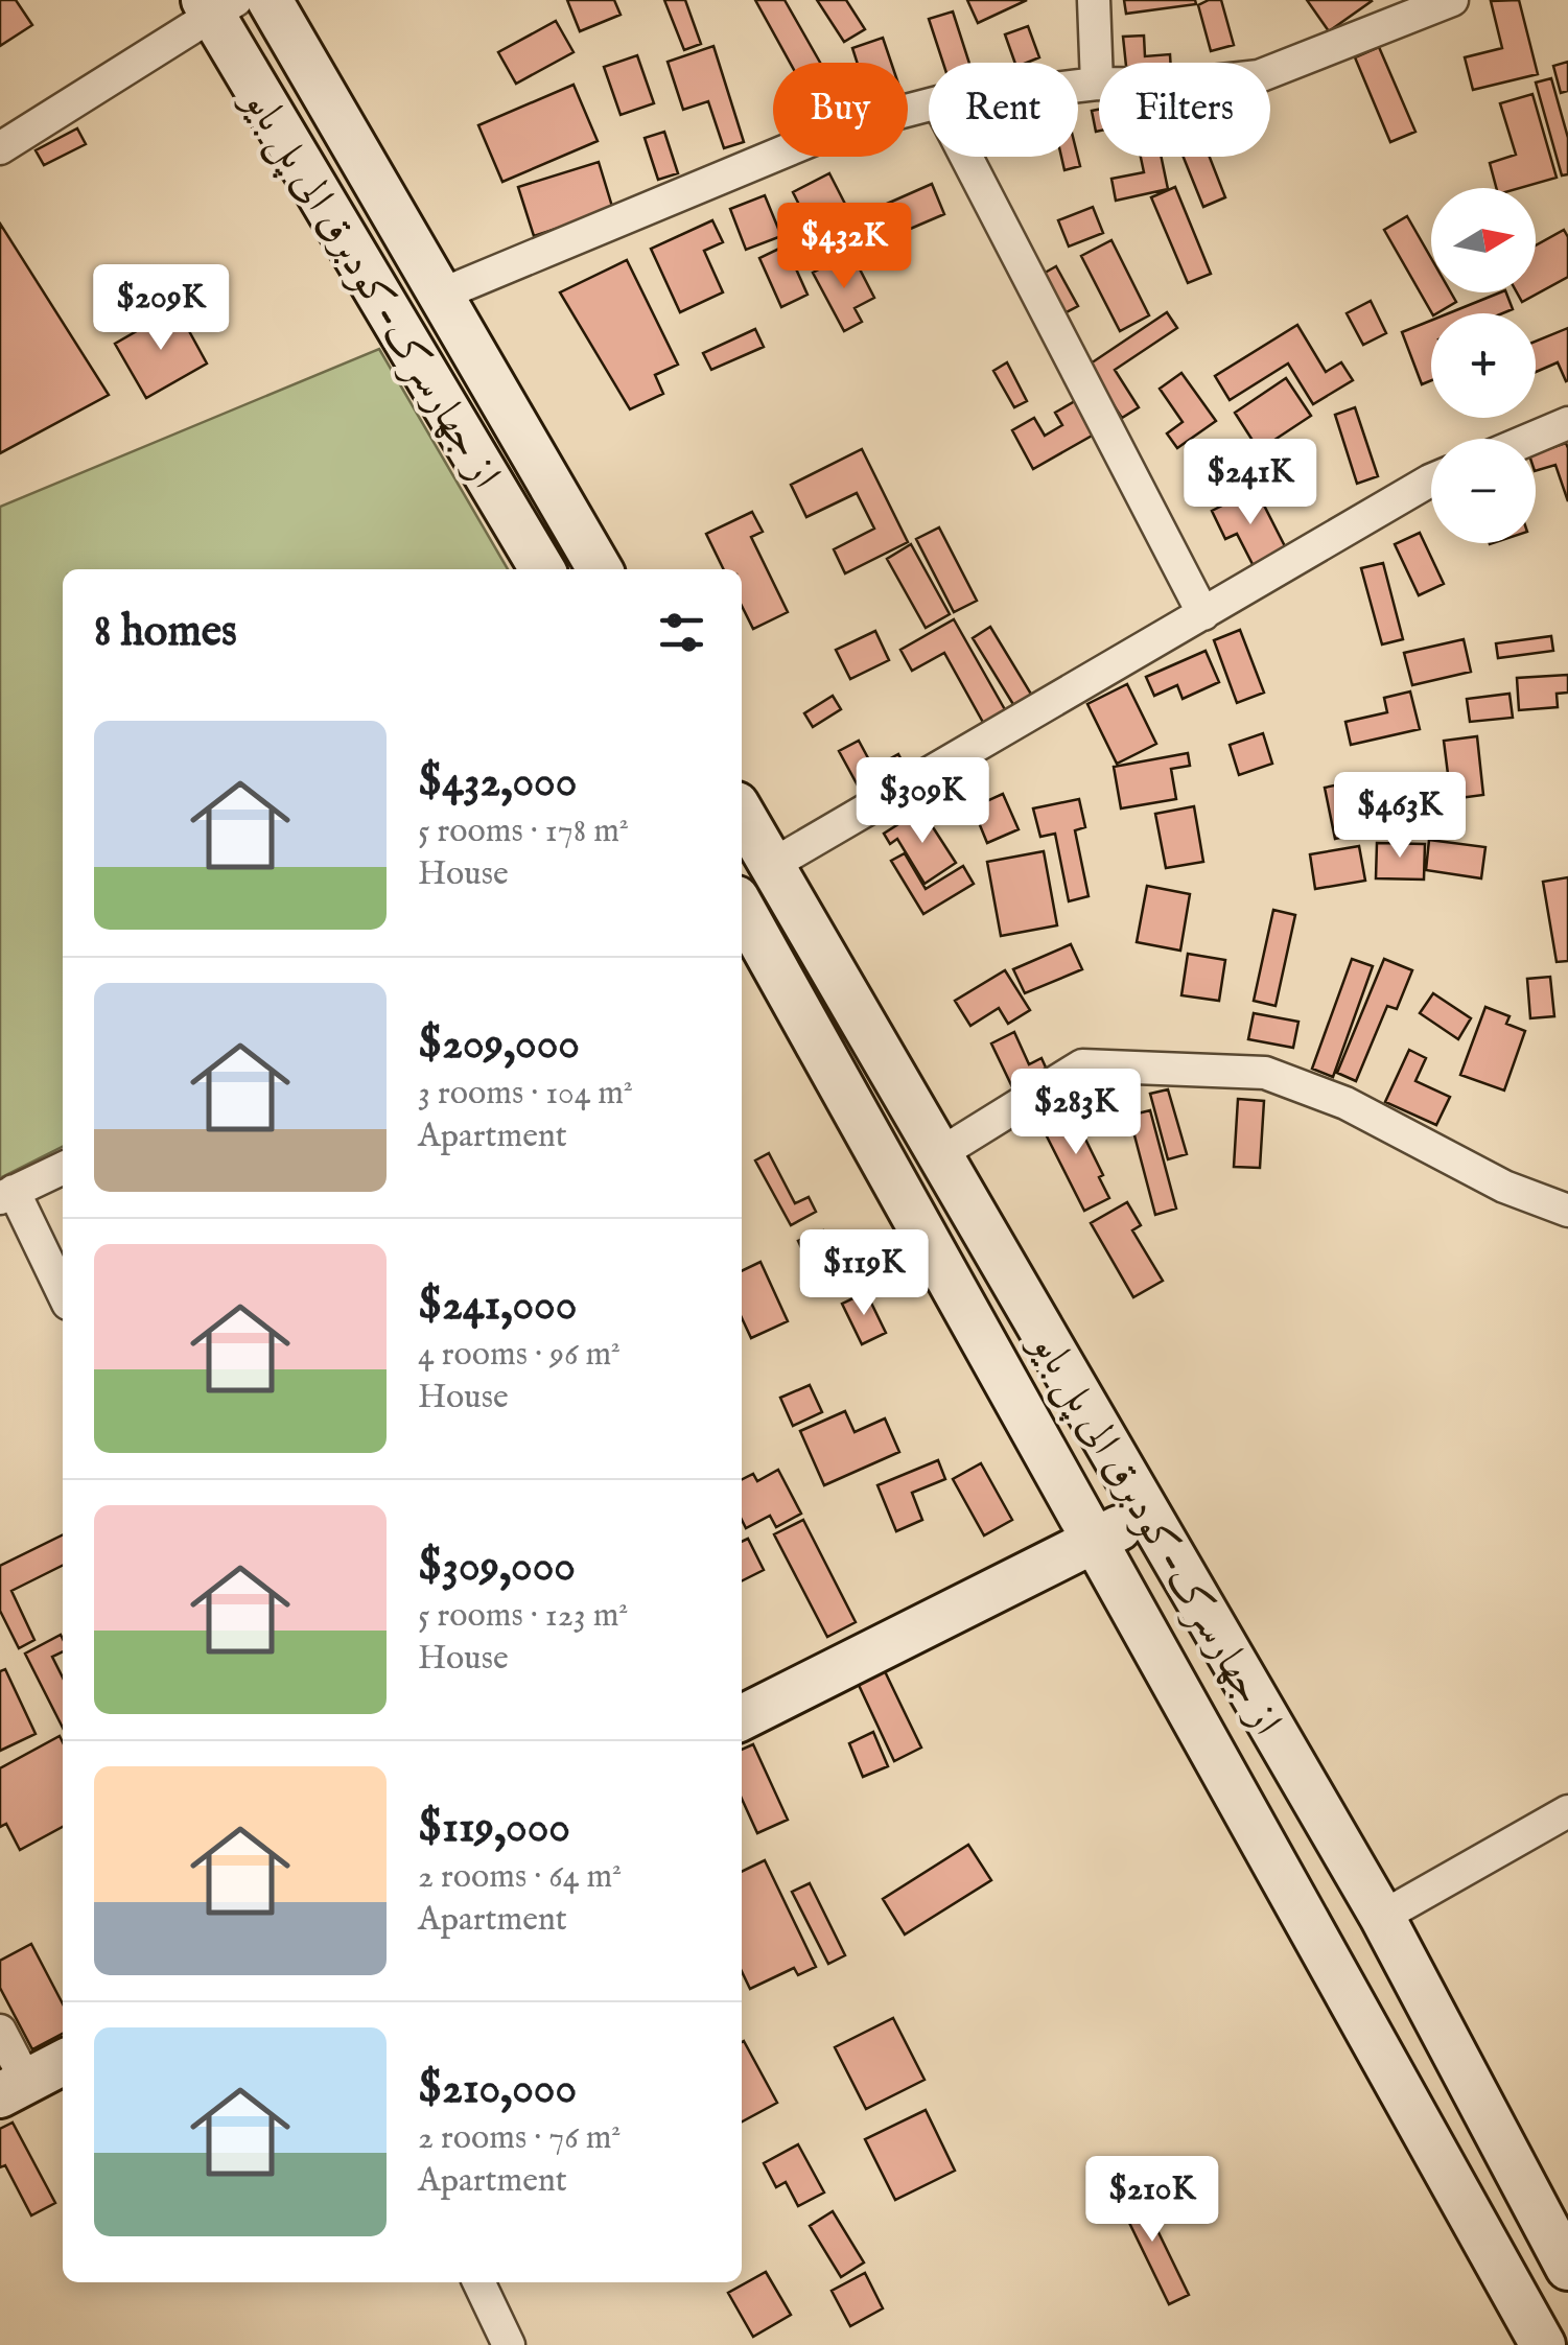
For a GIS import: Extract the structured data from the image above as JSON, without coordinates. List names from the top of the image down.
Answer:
{
  "streets": {
    "street": ["از جهارسرک-کودبرق الی پل بایو"]
  },
  "north": "right",
  "page": {
    "chip": ["Buy", "Rent", "Filters"],
    "map_buttons": ["+", "−"],
    "price": [
      "$432K",
      "$209K",
      "$241K",
      "$309K",
      "$463K",
      "$283K",
      "$119K",
      "$210K"
    ],
    "heading": "8 homes",
    "list": [
      {
        "name": "$432,000",
        "note": "5 rooms · 178 m² · House"
      },
      {
        "name": "$209,000",
        "note": "3 rooms · 104 m² · Apartment"
      },
      {
        "name": "$241,000",
        "note": "4 rooms · 96 m² · House"
      },
      {
        "name": "$309,000",
        "note": "5 rooms · 123 m² · House"
      },
      {
        "name": "$119,000",
        "note": "2 rooms · 64 m² · Apartment"
      },
      {
        "name": "$210,000",
        "note": "2 rooms · 76 m² · Apartment"
      }
    ]
  }
}
